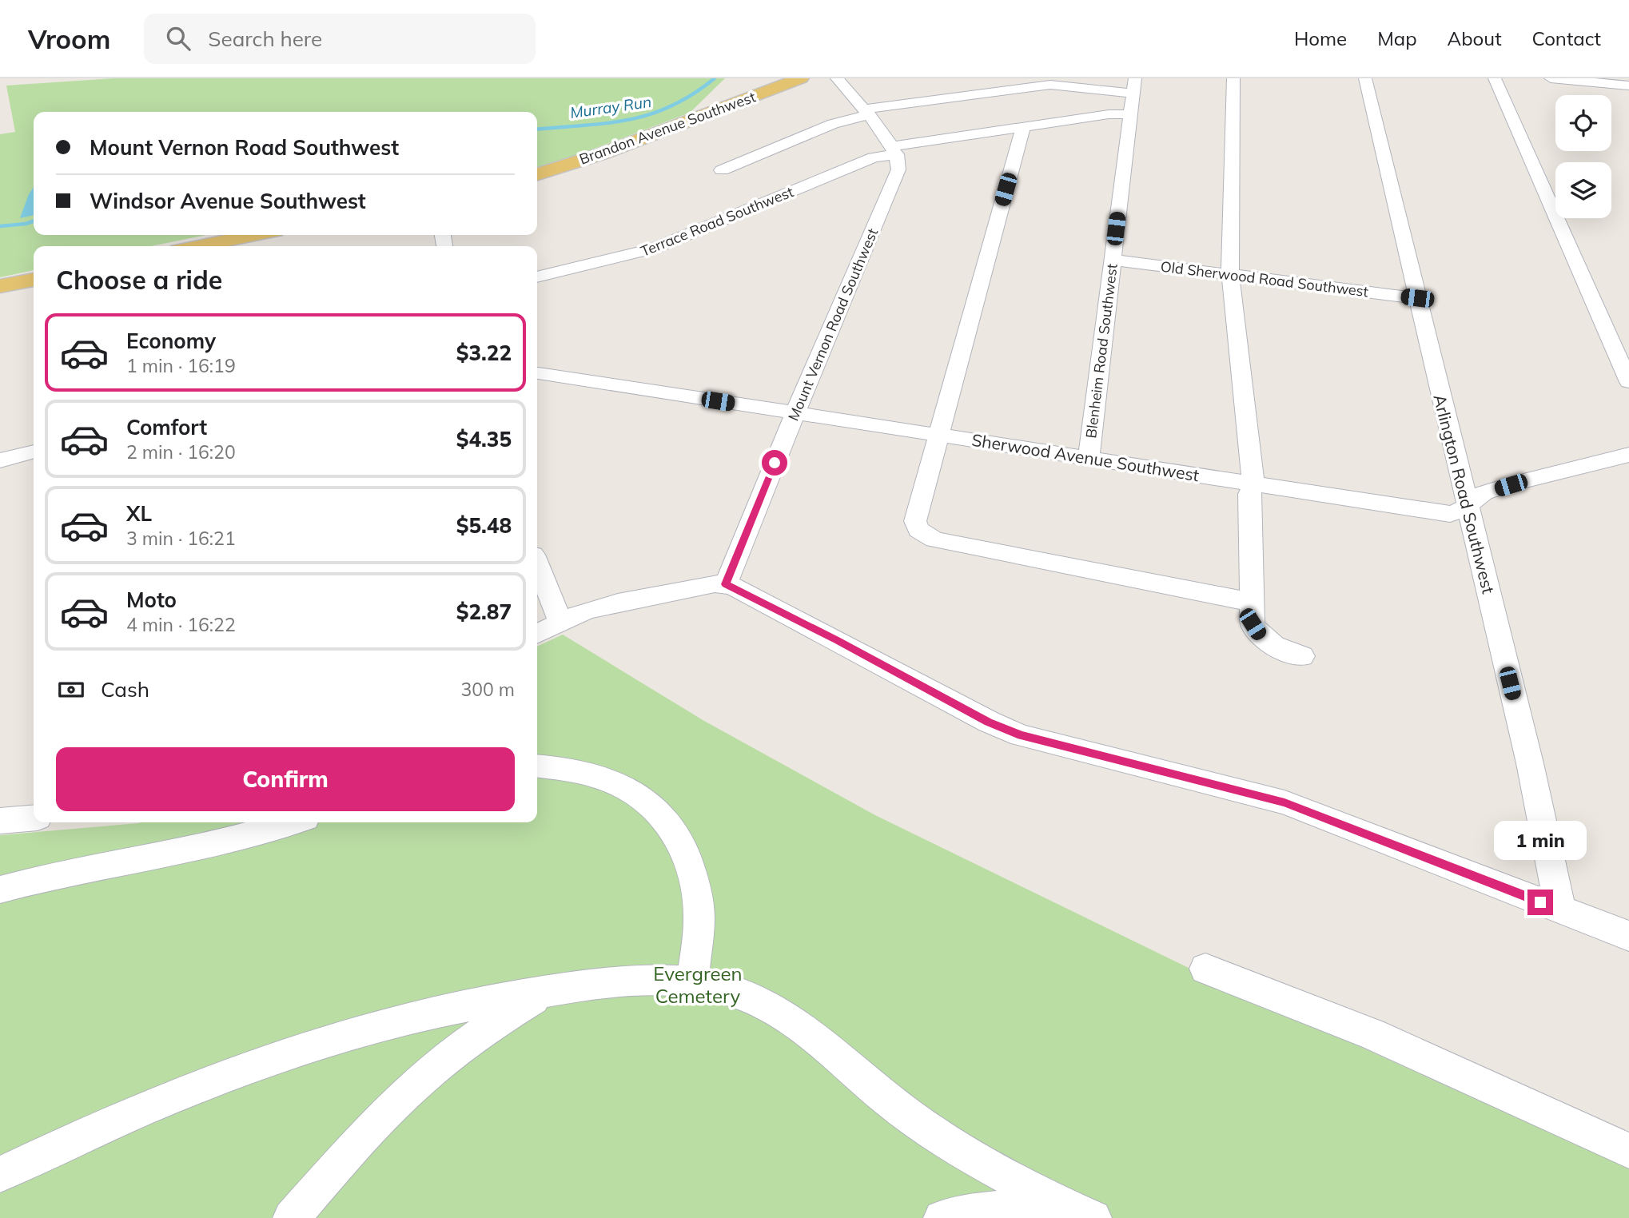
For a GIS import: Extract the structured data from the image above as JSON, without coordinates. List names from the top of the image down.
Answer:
{
  "streets": {
    "main road": ["Brandon Avenue Southwest"],
    "street": [
      "Terrace Road Southwest",
      "Old Sherwood Road Southwest",
      "Mount Vernon Road Southwest",
      "Blenheim Road Southwest",
      "Sherwood Avenue Southwest",
      "Arlington Road Southwest"
    ]
  },
  "crossings": [
    ["Terrace Road Southwest", "Mount Vernon Road Southwest"],
    ["Terrace Road Southwest", "Blenheim Road Southwest"],
    ["Old Sherwood Road Southwest", "Blenheim Road Southwest"],
    ["Old Sherwood Road Southwest", "Arlington Road Southwest"],
    ["Mount Vernon Road Southwest", "Sherwood Avenue Southwest"],
    ["Blenheim Road Southwest", "Sherwood Avenue Southwest"],
    ["Sherwood Avenue Southwest", "Arlington Road Southwest"]
  ],
  "water": ["Murray Run"],
  "parks": ["Evergreen Cemetery"],
  "page": {
    "header": "Vroom",
    "search": "Search here",
    "nav": [
      "Home",
      "Map",
      "About",
      "Contact"
    ],
    "banner": ["Mount Vernon Road Southwest", "Windsor Avenue Southwest"],
    "heading": "Choose a ride",
    "list": [
      {
        "name": "Economy",
        "note": "1 min · 16:19",
        "value": "$3.22"
      },
      {
        "name": "Comfort",
        "note": "2 min · 16:20",
        "value": "$4.35"
      },
      {
        "name": "XL",
        "note": "3 min · 16:21",
        "value": "$5.48"
      },
      {
        "name": "Moto",
        "note": "4 min · 16:22",
        "value": "$2.87"
      }
    ],
    "pay": ["Cash", "300 m"],
    "buttons": "Confirm",
    "bubble": "1 min"
  }
}
